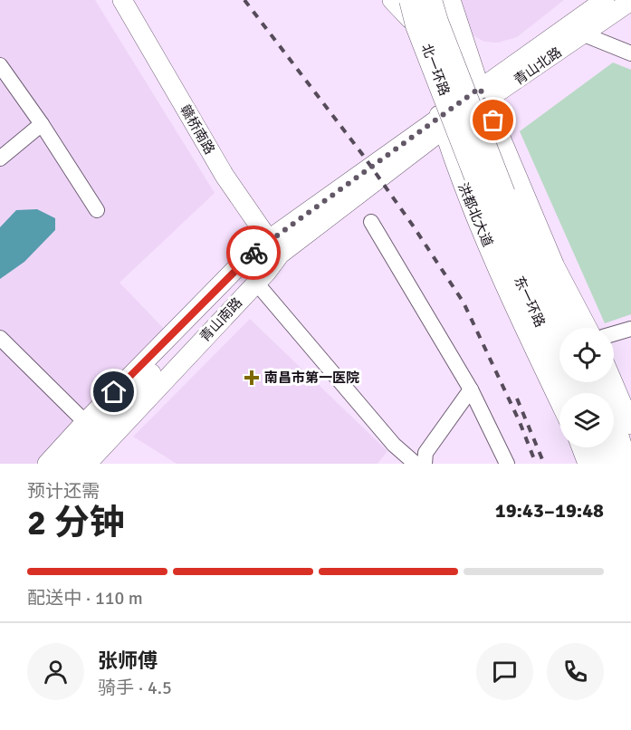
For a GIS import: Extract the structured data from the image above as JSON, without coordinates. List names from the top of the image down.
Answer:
{
  "streets": {
    "highway": ["北一环路", "东一环路"],
    "main road": [
      "青山北路",
      "赣桥南路",
      "洪都北大道",
      "青山南路"
    ]
  },
  "crossings": [
    ["青山北路", "洪都北大道"],
    ["青山北路", "青山南路"],
    ["北一环路", "洪都北大道"],
    ["北一环路", "东一环路"],
    ["赣桥南路", "青山南路"],
    ["洪都北大道", "青山南路"]
  ],
  "places": {
    "health": ["南昌市第一医院"]
  },
  "page": {
    "heading": ["2 分钟", "预计还需", "19:43–19:48"],
    "panel": ["张师傅", "骑手 · 4.5"],
    "bar": "配送中 · 110 m"
  }
}
